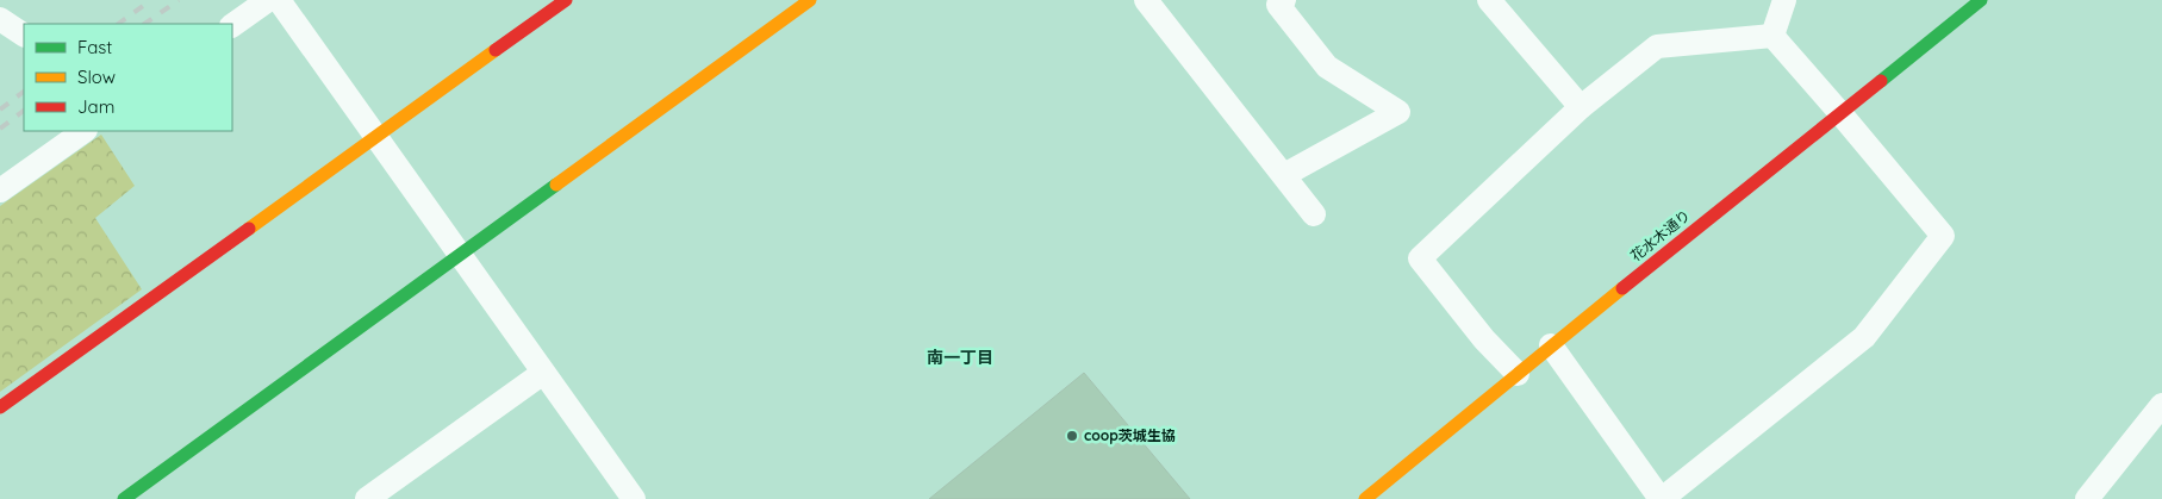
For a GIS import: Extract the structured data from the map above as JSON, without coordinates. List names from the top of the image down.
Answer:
{
  "streets": {
    "street": ["花水木通り"]
  },
  "districts": ["南一丁目"],
  "places": ["coop茨城生協"],
  "legend": ["Fast", "Slow", "Jam"]
}
